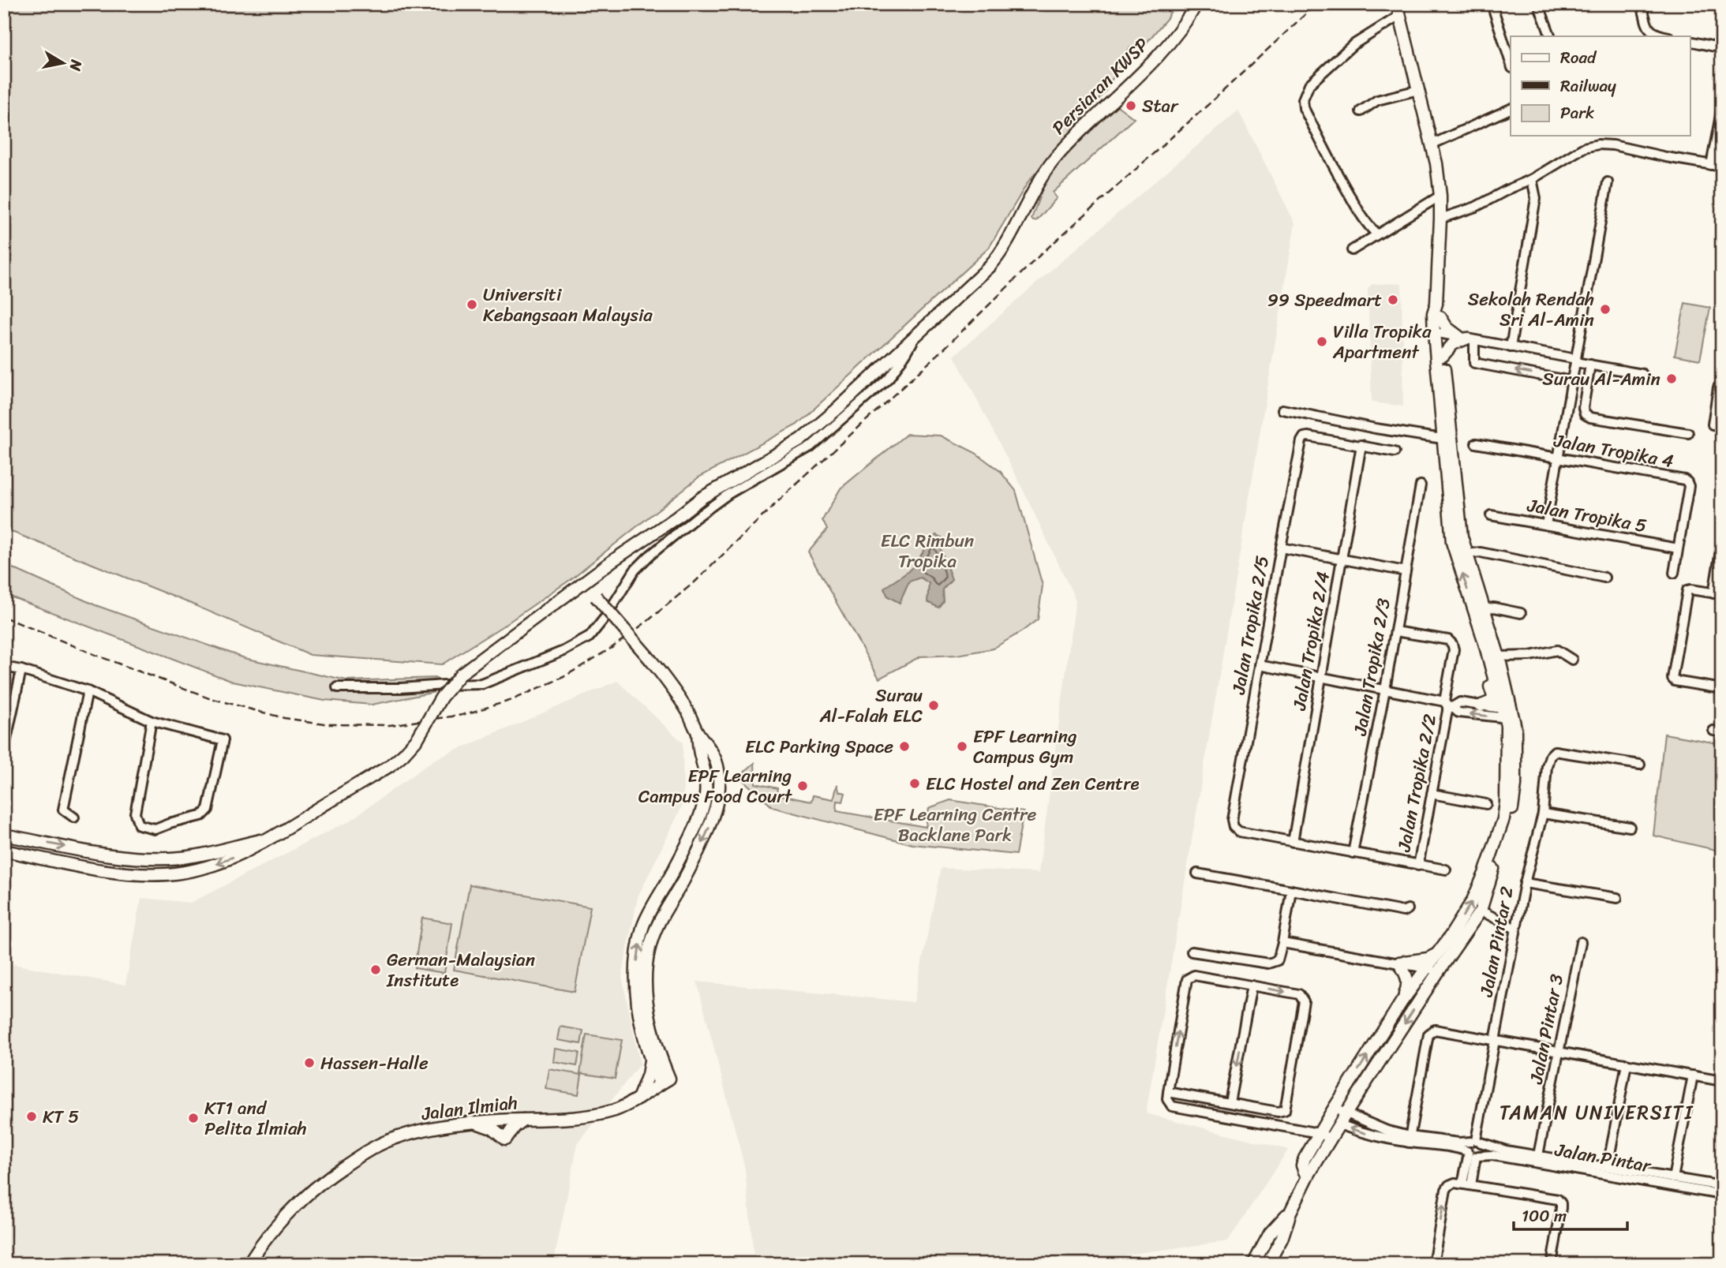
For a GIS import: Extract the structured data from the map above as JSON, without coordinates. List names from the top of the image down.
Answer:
{
  "streets": {
    "street": [
      "Persiaran KWSP",
      "Jalan Tropika 4",
      "Jalan Tropika 5",
      "Jalan Tropika 2/5",
      "Jalan Tropika 2/4",
      "Jalan Tropika 2/3",
      "Jalan Tropika 2/2",
      "Jalan Pintar 2",
      "Jalan Pintar 3",
      "Jalan Ilmiah",
      "Jalan Pintar"
    ]
  },
  "crossings": [
    ["Jalan Tropika 4", "Jalan Tropika 5"],
    ["Jalan Tropika 2/5", "Jalan Tropika 2/4"],
    ["Jalan Tropika 2/3", "Jalan Tropika 2/2"],
    ["Jalan Pintar 2", "Jalan Pintar"],
    ["Jalan Pintar 3", "Jalan Pintar"]
  ],
  "districts": ["TAMAN UNIVERSITI"],
  "parks": ["ELC Rimbun Tropika", "EPF Learning Centre Backlane Park"],
  "places": [
    "Star",
    "99 Speedmart",
    "Universiti Kebangsaan Malaysia",
    "Sekolah Rendah Sri Al-Amin",
    "Villa Tropika Apartment",
    "Surau Al-Amin",
    "Surau Al-Falah ELC",
    "ELC Parking Space",
    "EPF Learning Campus Gym",
    "ELC Hostel and Zen Centre",
    "EPF Learning Campus Food Court",
    "German-Malaysian Institute",
    "Hassen-Halle",
    "KT 5",
    "KT1 and Pelita Ilmiah"
  ],
  "legend": ["Road", "Railway", "Park"],
  "scale_bar": "100 m",
  "north": "right"
}
